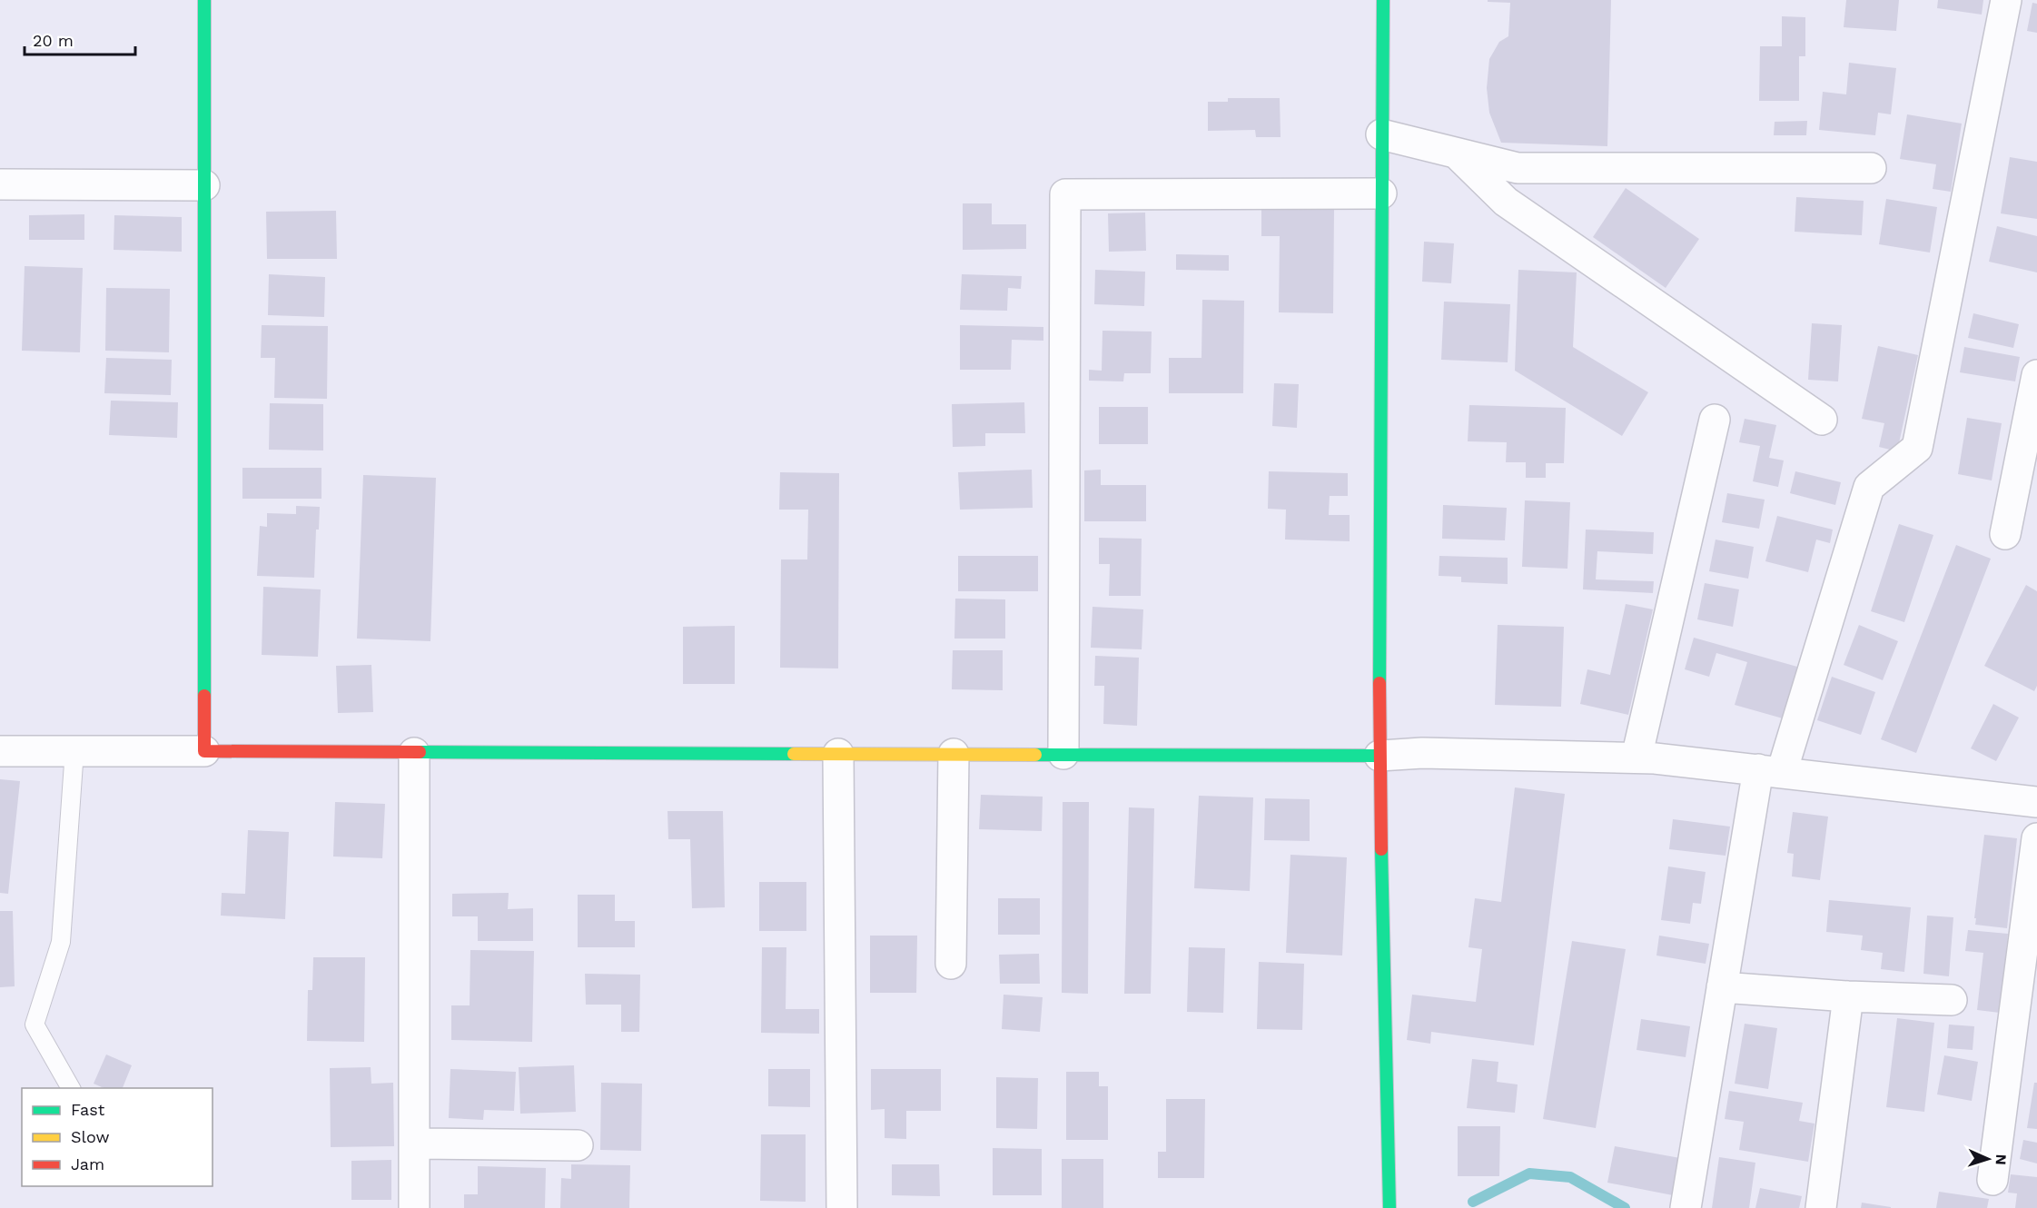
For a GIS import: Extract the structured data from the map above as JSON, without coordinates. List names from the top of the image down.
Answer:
{
  "legend": ["Fast", "Slow", "Jam"],
  "scale_bar": "20 m",
  "north": "right"
}
